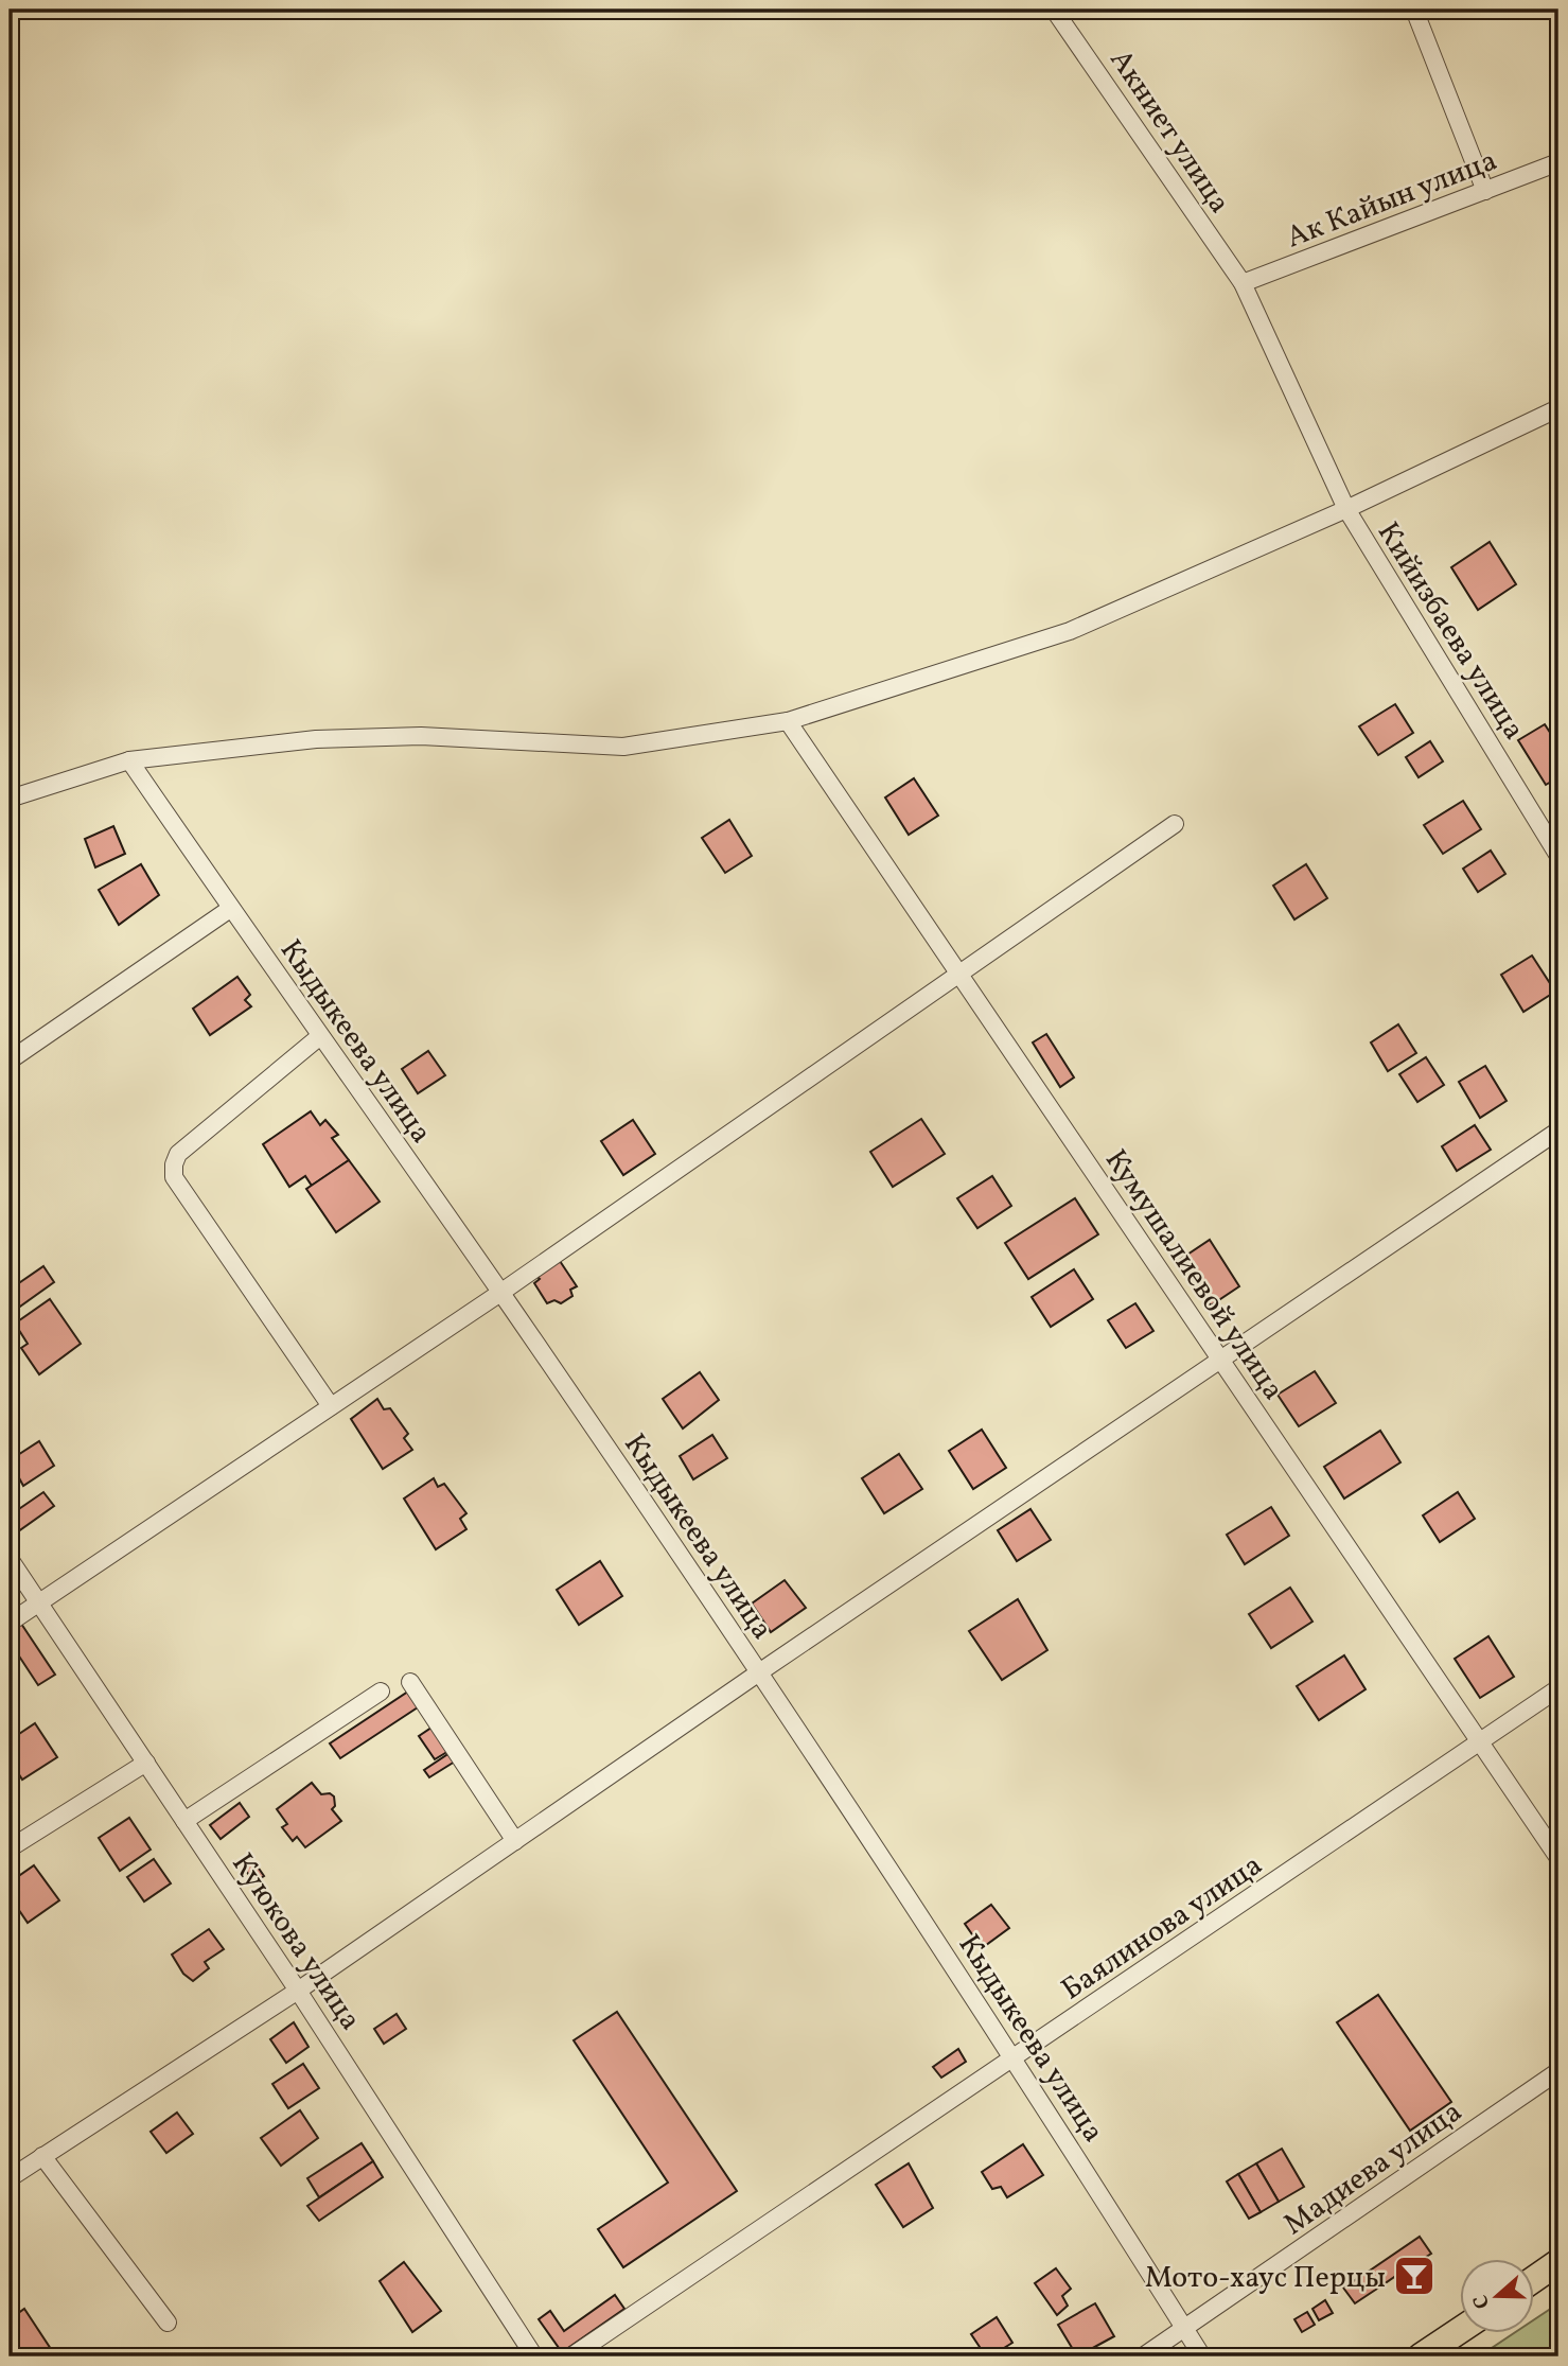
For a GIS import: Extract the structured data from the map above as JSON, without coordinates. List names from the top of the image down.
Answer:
{
  "streets": {
    "street": [
      "Акниет улица",
      "Ак Кайын улица",
      "Кийизбаева улица",
      "Кыдыкеева улица",
      "Кумушалиевой улица",
      "Баялинова улица",
      "Куюкова улица",
      "Мадиева улица"
    ]
  },
  "crossings": [
    ["Акниет улица", "Ак Кайын улица"],
    ["Акниет улица", "Кийизбаева улица"],
    ["Кыдыкеева улица", "Баялинова улица"],
    ["Кыдыкеева улица", "Мадиева улица"],
    ["Кумушалиевой улица", "Баялинова улица"]
  ],
  "places": {
    "bar": ["Мото-хаус Перцы"]
  },
  "north": "left"
}
